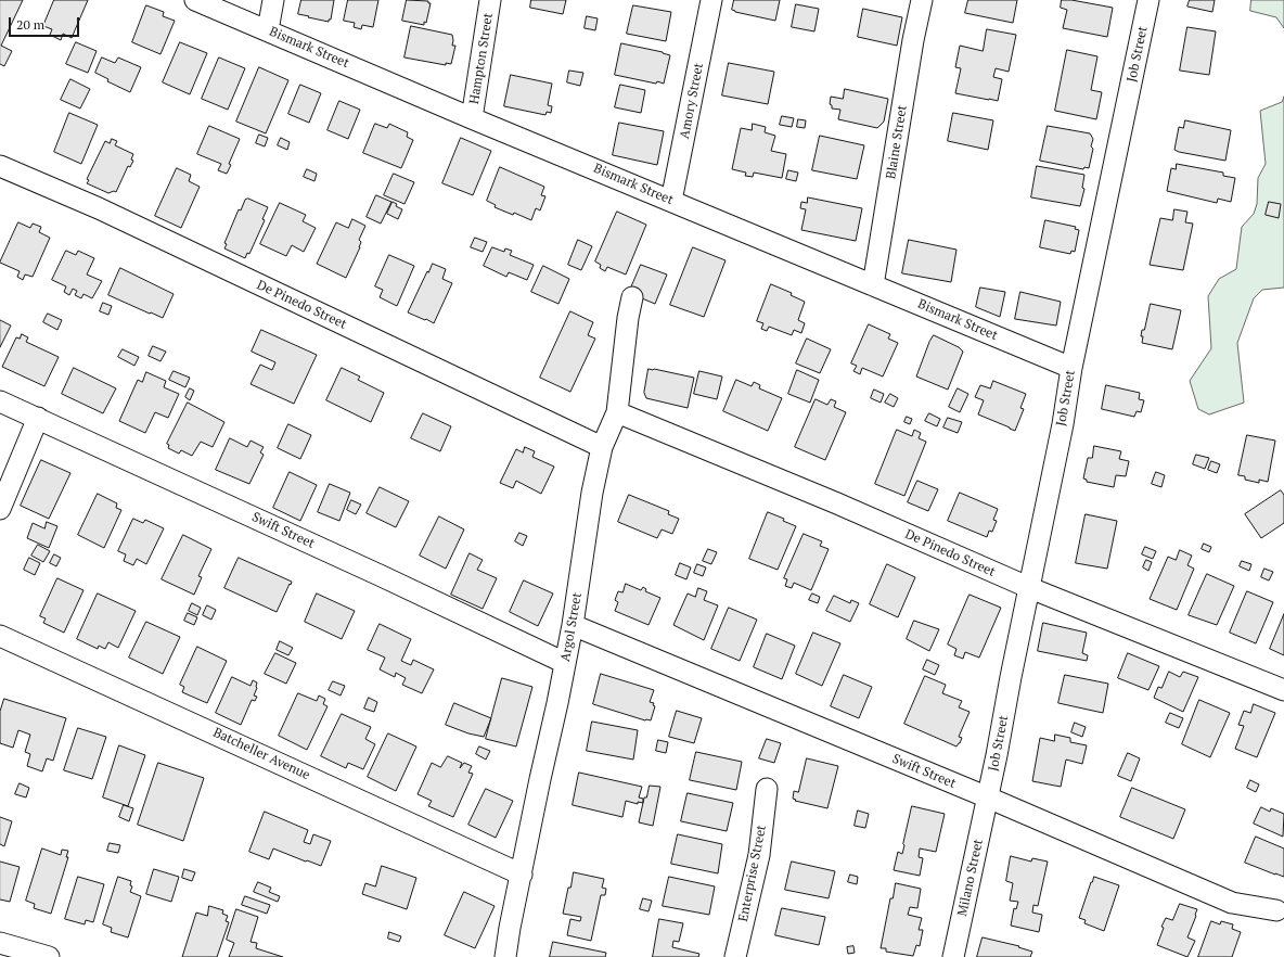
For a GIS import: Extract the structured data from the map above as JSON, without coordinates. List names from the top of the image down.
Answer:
{
  "streets": {
    "street": [
      "Bismark Street",
      "Job Street",
      "Hampton Street",
      "Amory Street",
      "Blaine Street",
      "De Pinedo Street",
      "Swift Street",
      "Argol Street",
      "Batcheller Avenue",
      "Enterprise Street",
      "Milano Street"
    ]
  },
  "crossings": [
    ["Bismark Street", "Job Street"],
    ["Bismark Street", "Hampton Street"],
    ["Bismark Street", "Amory Street"],
    ["Bismark Street", "Blaine Street"],
    ["Job Street", "De Pinedo Street"],
    ["Job Street", "Swift Street"],
    ["Job Street", "Milano Street"],
    ["De Pinedo Street", "Argol Street"],
    ["Swift Street", "Argol Street"],
    ["Swift Street", "Milano Street"],
    ["Argol Street", "Batcheller Avenue"]
  ],
  "scale_bar": "20 m"
}
